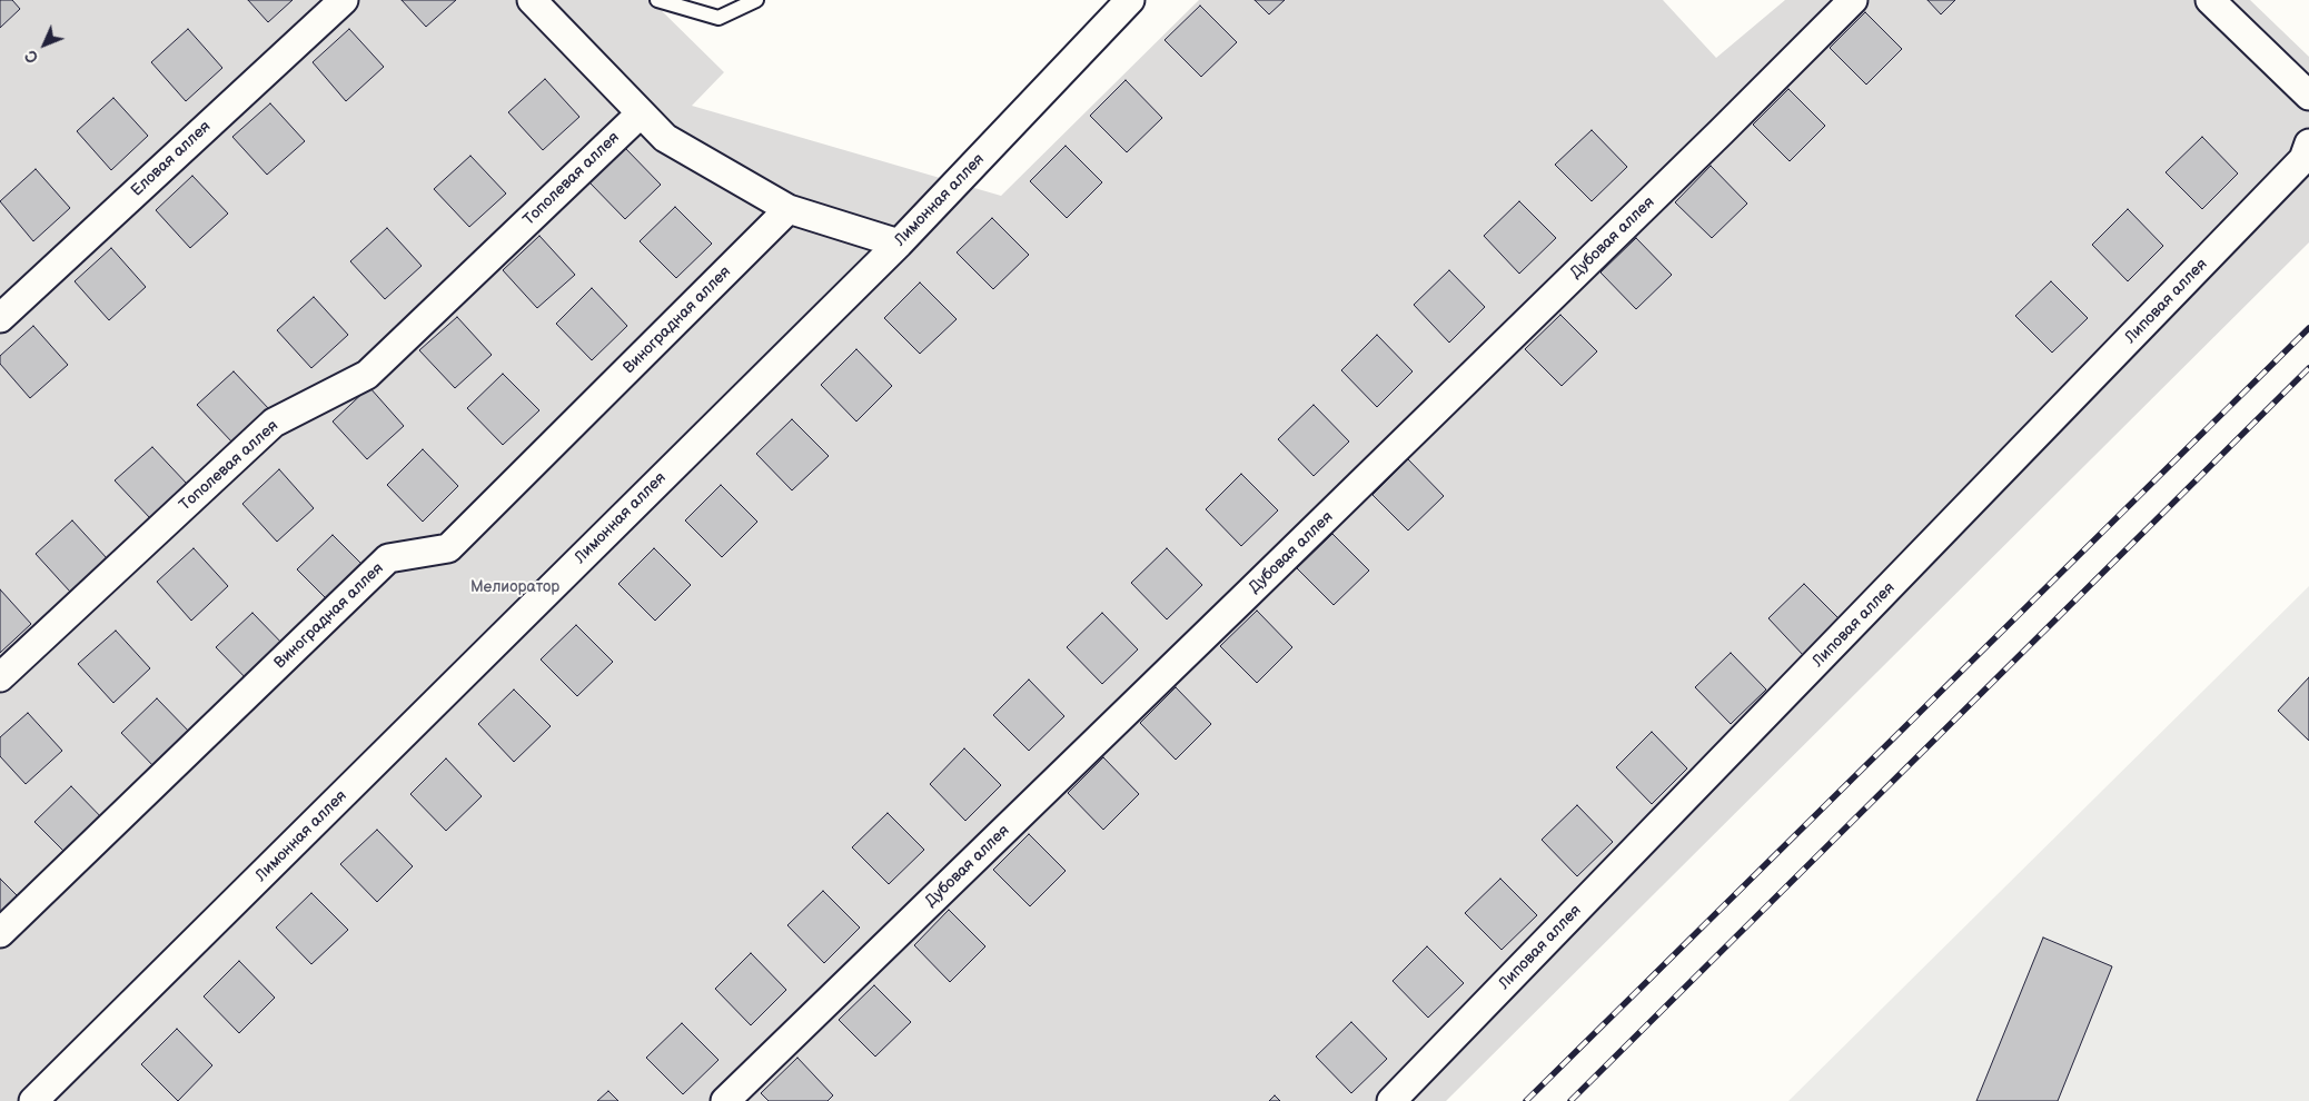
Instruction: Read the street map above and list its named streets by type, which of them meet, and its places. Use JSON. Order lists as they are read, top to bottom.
{
  "streets": {
    "street": [
      "Еловая аллея",
      "Тополевая аллея",
      "Лимонная аллея",
      "Дубовая аллея",
      "Липовая аллея",
      "Виноградная аллея"
    ]
  },
  "parks": ["Мелиоратор"],
  "north": "bottom left"
}
